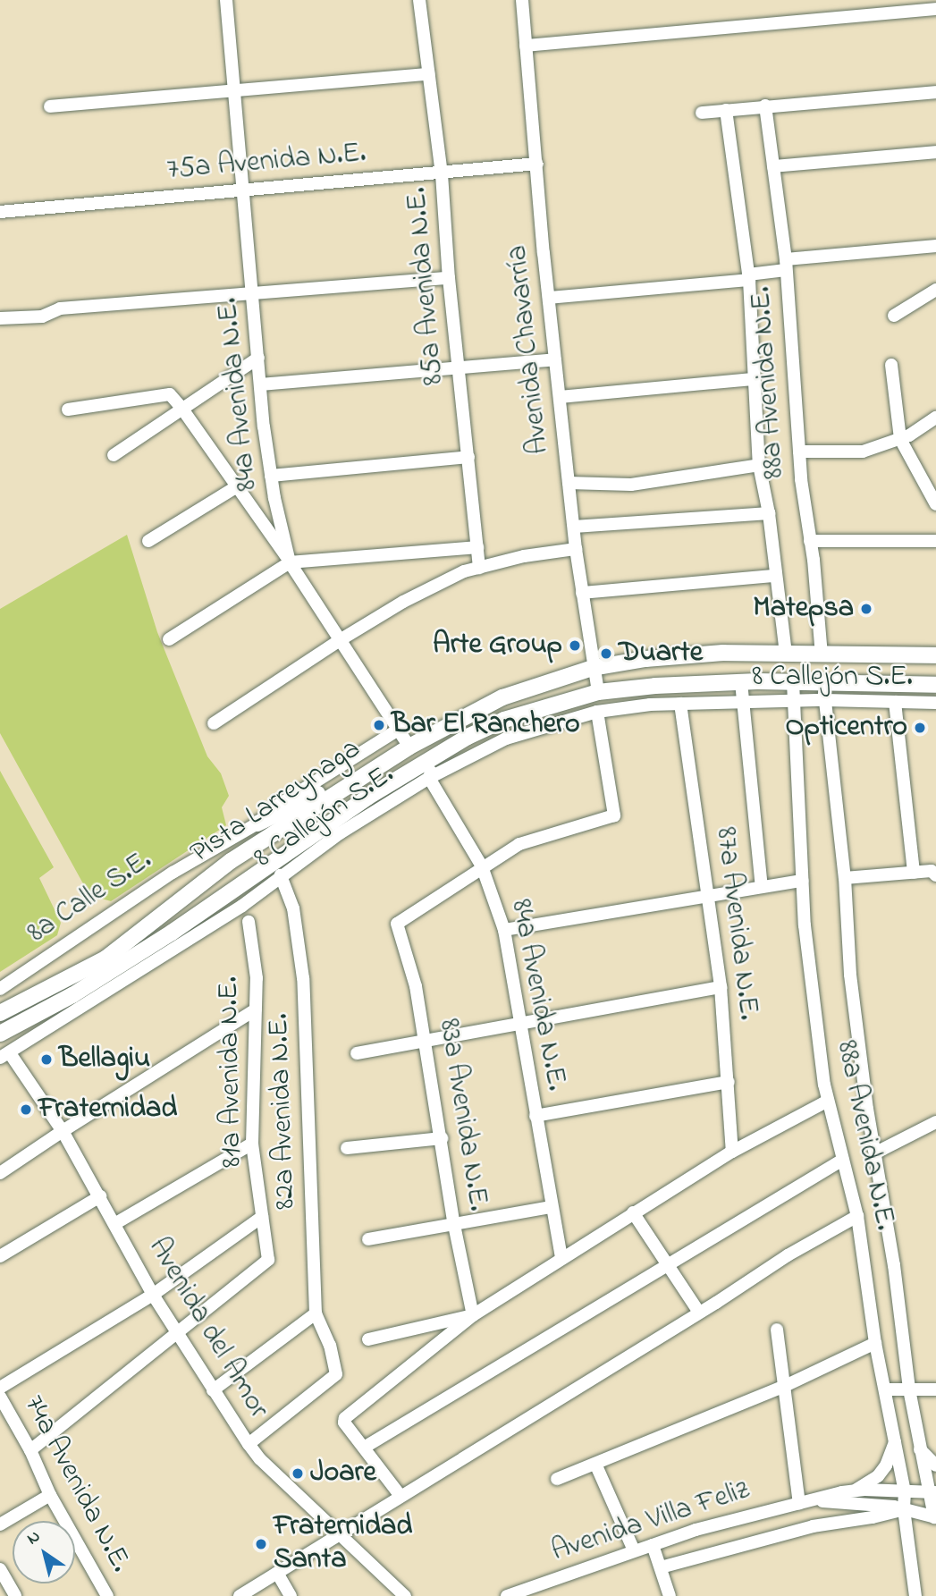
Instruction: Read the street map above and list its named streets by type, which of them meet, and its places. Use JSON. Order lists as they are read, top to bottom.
{
  "streets": {
    "main road": ["Pista Larreynaga"],
    "street": [
      "75a Avenida N.E.",
      "85a Avenida N.E.",
      "Avenida Chavarría",
      "88a Avenida N.E.",
      "84a Avenida N.E.",
      "8 Callejón S.E.",
      "8a Calle S.E.",
      "87a Avenida N.E.",
      "81a Avenida N.E.",
      "82a Avenida N.E.",
      "83a Avenida N.E.",
      "Avenida del Amor",
      "74a Avenida N.E.",
      "Avenida Villa Feliz"
    ]
  },
  "crossings": [
    ["75a Avenida N.E.", "85a Avenida N.E."],
    ["75a Avenida N.E.", "Avenida Chavarría"],
    ["75a Avenida N.E.", "84a Avenida N.E."],
    ["Avenida Chavarría", "Pista Larreynaga"],
    ["88a Avenida N.E.", "8 Callejón S.E."],
    ["88a Avenida N.E.", "Pista Larreynaga"],
    ["88a Avenida N.E.", "Avenida Villa Feliz"],
    ["84a Avenida N.E.", "8 Callejón S.E."],
    ["84a Avenida N.E.", "Pista Larreynaga"],
    ["84a Avenida N.E.", "8a Calle S.E."],
    ["84a Avenida N.E.", "83a Avenida N.E."],
    ["8 Callejón S.E.", "87a Avenida N.E."],
    ["8 Callejón S.E.", "82a Avenida N.E."],
    ["8 Callejón S.E.", "Avenida del Amor"],
    ["81a Avenida N.E.", "Avenida del Amor"],
    ["82a Avenida N.E.", "Avenida del Amor"]
  ],
  "places": [
    "Matepsa",
    "Arte Group",
    "Duarte",
    "Bar El Ranchero",
    "Opticentro",
    "Bellagiu",
    "Fraternidad",
    "Joare",
    "Fraternidad Santa"
  ],
  "north": "top left"
}
